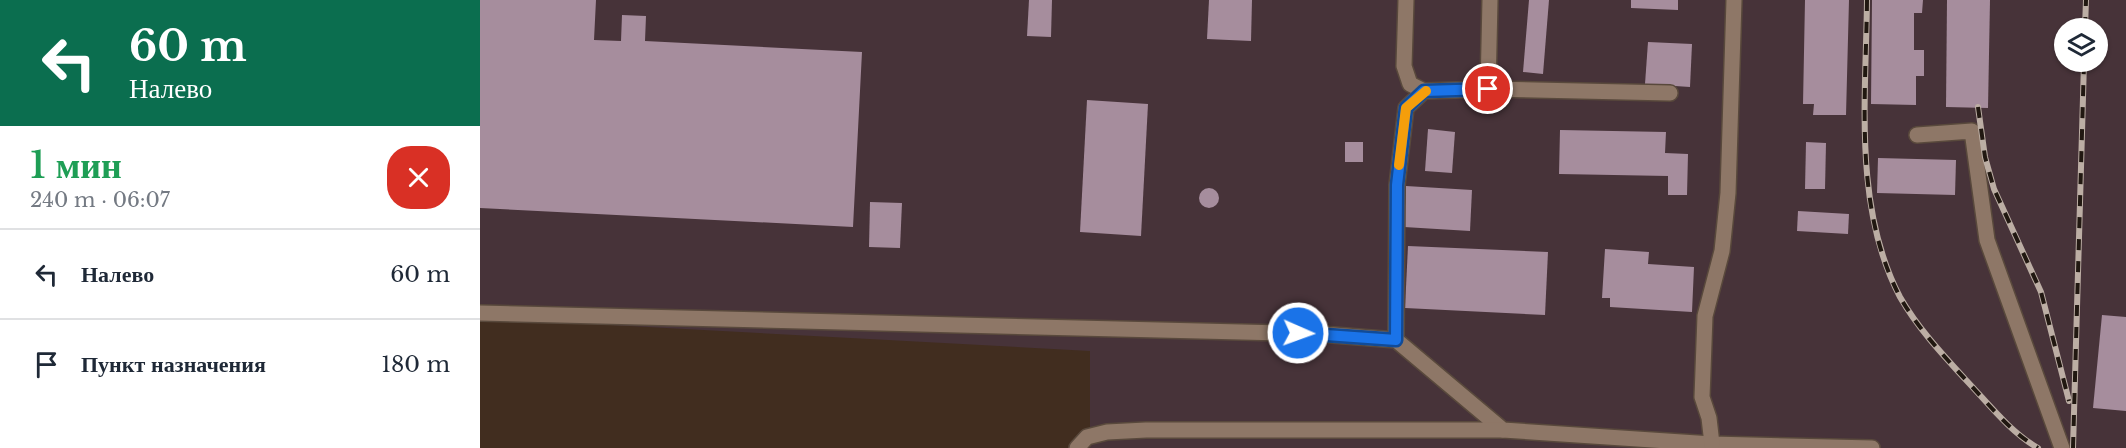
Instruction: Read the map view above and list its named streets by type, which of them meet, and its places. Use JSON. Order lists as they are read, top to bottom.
{
  "page": {
    "turn": ["60 m", "Налево"],
    "heading": ["1 мин", "240 m · 06:07"],
    "list": [
      {
        "name": "Налево",
        "value": "60 m"
      },
      {
        "name": "Пункт назначения",
        "value": "180 m"
      }
    ]
  }
}
